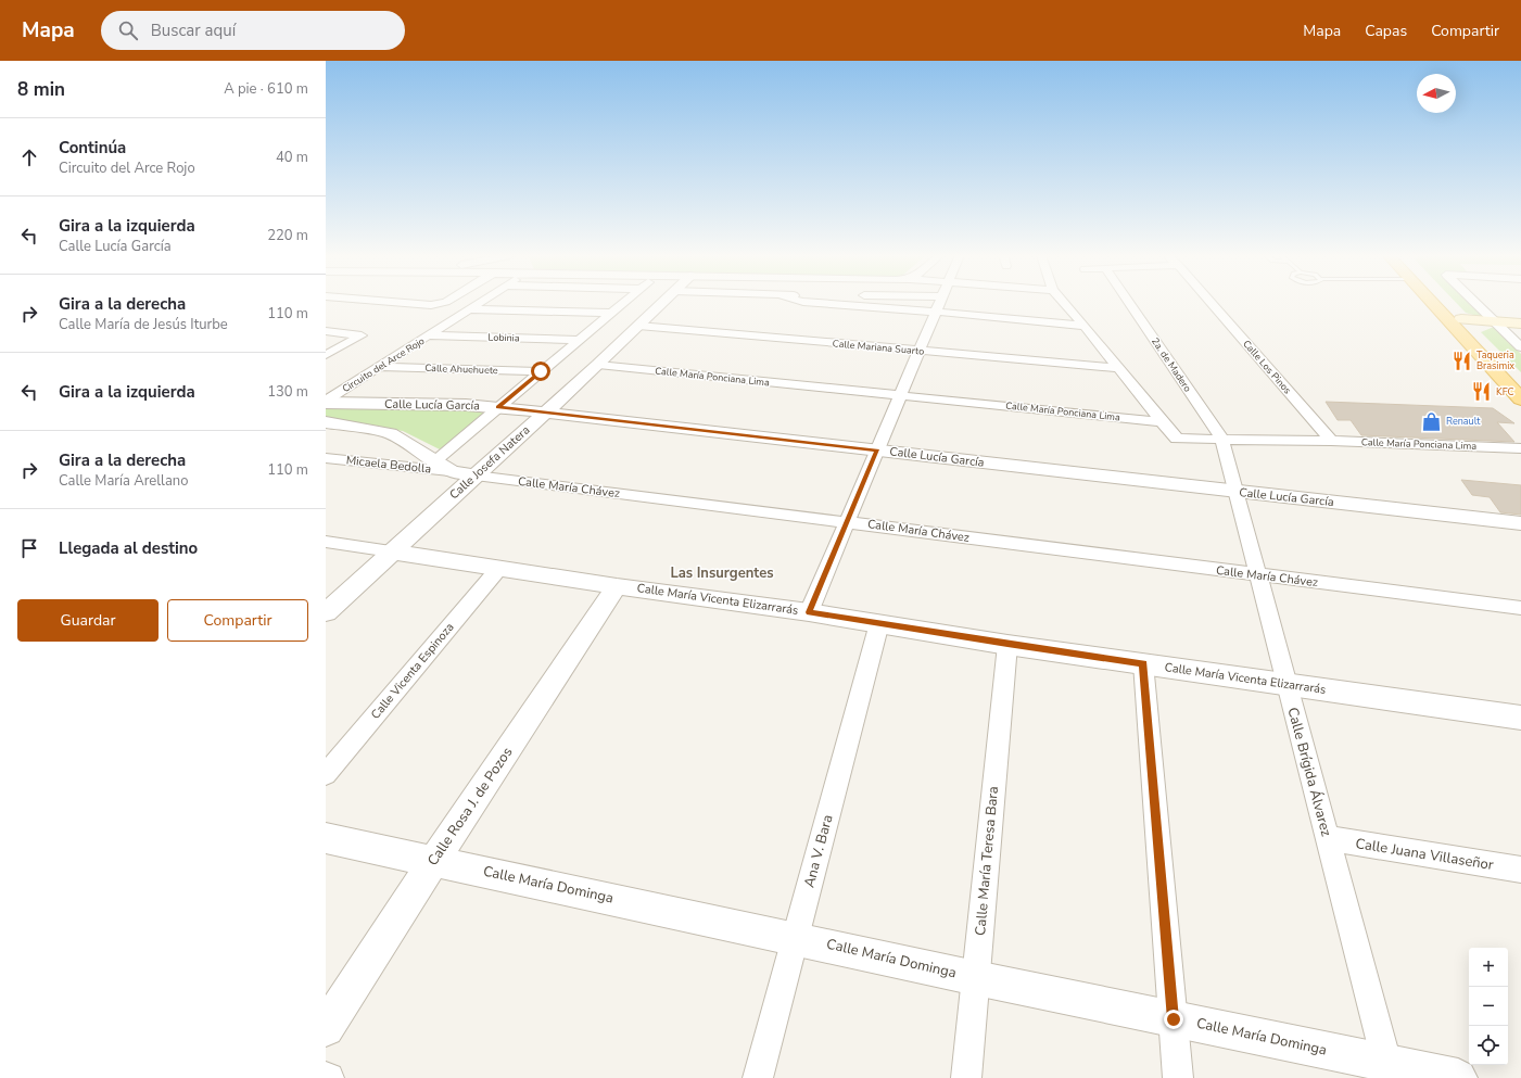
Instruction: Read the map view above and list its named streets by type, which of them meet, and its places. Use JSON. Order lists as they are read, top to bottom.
{
  "streets": {
    "street": [
      "Lobinia",
      "Calle Mariana Suarto",
      "Circuito del Arce Rojo",
      "2a. de Madero",
      "Calle Los Pinos",
      "Calle Ahuehuete",
      "Calle María Ponciana Lima",
      "Calle Lucía García",
      "Calle Josefa Natera",
      "Micaela Bedolla",
      "Calle María Chávez",
      "Calle María Vicenta Elizarrarás",
      "Calle Vicenta Espinoza",
      "Calle Brígida Álvarez",
      "Calle Rosa J. de Pozos",
      "Ana V. Bara",
      "Calle Juana Villaseñor",
      "Calle María Teresa Bara",
      "Calle María Dominga"
    ]
  },
  "crossings": [
    ["Lobinia", "Circuito del Arce Rojo"],
    ["Calle Mariana Suarto", "Calle Josefa Natera"],
    ["Circuito del Arce Rojo", "Calle Ahuehuete"],
    ["Circuito del Arce Rojo", "Calle Lucía García"],
    ["Circuito del Arce Rojo", "Calle María Chávez"],
    ["2a. de Madero", "Calle María Ponciana Lima"],
    ["2a. de Madero", "Calle Brígida Álvarez"],
    ["Calle Los Pinos", "Calle María Ponciana Lima"],
    ["Calle María Ponciana Lima", "Calle Josefa Natera"],
    ["Calle María Ponciana Lima", "Calle Brígida Álvarez"],
    ["Calle Lucía García", "Calle Josefa Natera"],
    ["Calle Lucía García", "Calle Brígida Álvarez"],
    ["Calle Josefa Natera", "Calle María Chávez"],
    ["Calle Josefa Natera", "Calle María Vicenta Elizarrarás"],
    ["Micaela Bedolla", "Calle María Chávez"],
    ["Calle María Chávez", "Calle Brígida Álvarez"],
    ["Calle María Vicenta Elizarrarás", "Calle Vicenta Espinoza"],
    ["Calle María Vicenta Elizarrarás", "Calle Brígida Álvarez"],
    ["Calle María Vicenta Elizarrarás", "Calle Rosa J. de Pozos"],
    ["Calle María Vicenta Elizarrarás", "Ana V. Bara"],
    ["Calle María Vicenta Elizarrarás", "Calle María Teresa Bara"],
    ["Calle Brígida Álvarez", "Calle Juana Villaseñor"],
    ["Calle Brígida Álvarez", "Calle María Dominga"],
    ["Calle Rosa J. de Pozos", "Calle María Dominga"],
    ["Ana V. Bara", "Calle María Dominga"],
    ["Calle María Teresa Bara", "Calle María Dominga"]
  ],
  "districts": ["Las Insurgentes"],
  "places": {
    "restaurant": ["Taqueria Brasimix", "KFC"],
    "shop": ["Renault"]
  },
  "north": "left",
  "page": {
    "header": "Mapa",
    "search": "Buscar aquí",
    "nav": ["Mapa", "Capas", "Compartir"],
    "heading": ["8 min", "A pie · 610 m"],
    "list": [
      ["Continúa", "Circuito del Arce Rojo", "40 m"],
      ["Gira a la izquierda", "Calle Lucía García", "220 m"],
      ["Gira a la derecha", "Calle María de Jesús Iturbe", "110 m"],
      ["Gira a la izquierda", "130 m"],
      ["Gira a la derecha", "Calle María Arellano", "110 m"],
      "Llegada al destino"
    ],
    "buttons": ["Guardar", "Compartir"],
    "map_buttons": ["+", "−"]
  }
}
